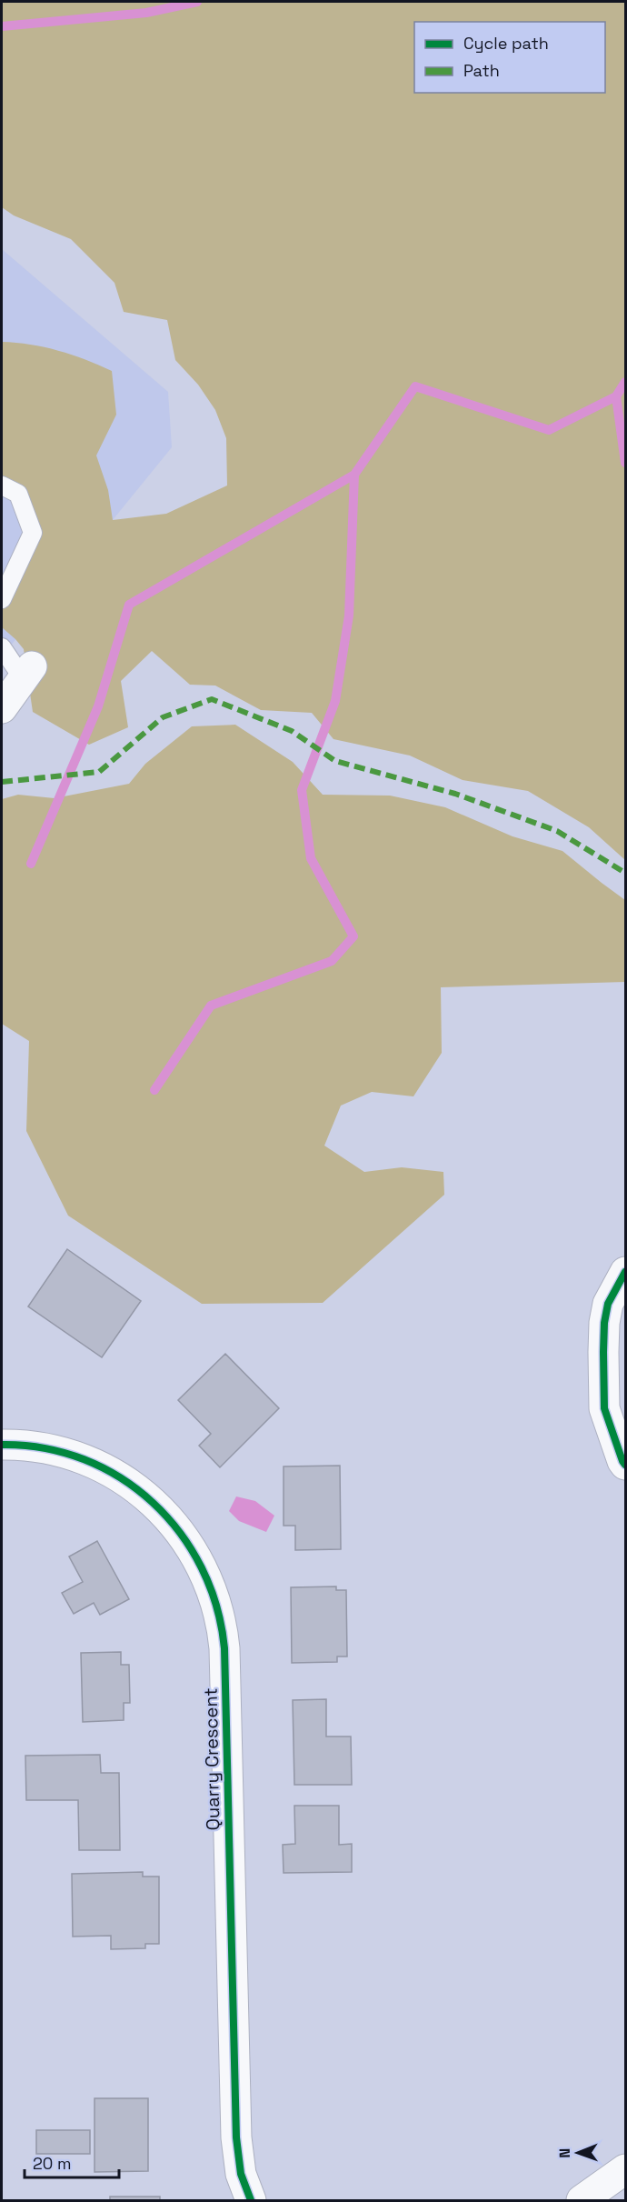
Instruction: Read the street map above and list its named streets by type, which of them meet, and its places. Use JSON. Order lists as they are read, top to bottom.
{
  "streets": {
    "street": ["Quarry Crescent"]
  },
  "legend": ["Cycle path", "Path"],
  "scale_bar": "20 m",
  "north": "left"
}
